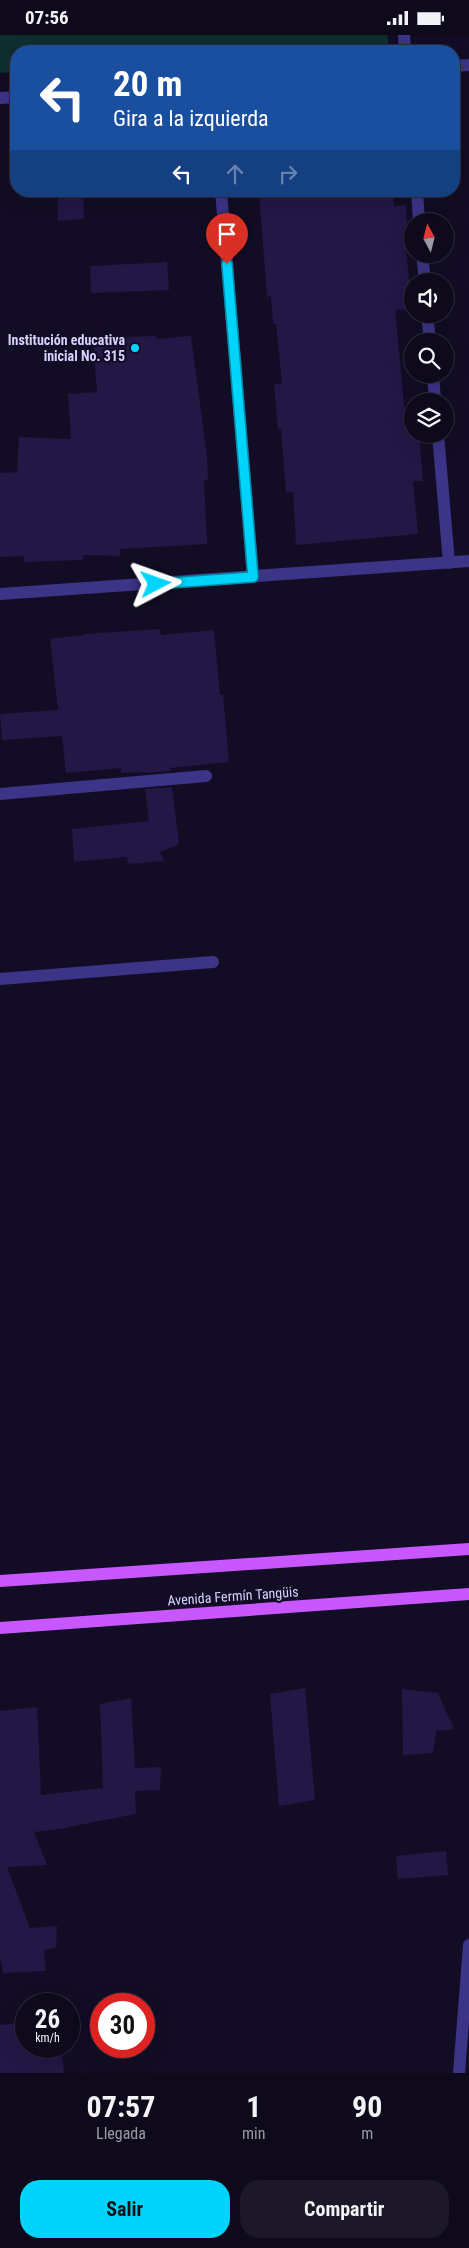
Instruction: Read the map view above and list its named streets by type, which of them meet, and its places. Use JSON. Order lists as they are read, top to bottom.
{
  "streets": {
    "main road": ["Avenida Fermín Tangüis"]
  },
  "places": ["Institución educativa inicial No. 315"],
  "north": "top",
  "page": {
    "status": "07:56",
    "turn": ["20 m", "Gira a la izquierda"],
    "speed": "26 km/h",
    "limit": "30",
    "eta": [
      "07:57",
      "Llegada",
      "1",
      "min",
      "90",
      "m"
    ],
    "buttons": ["Salir", "Compartir"]
  }
}
